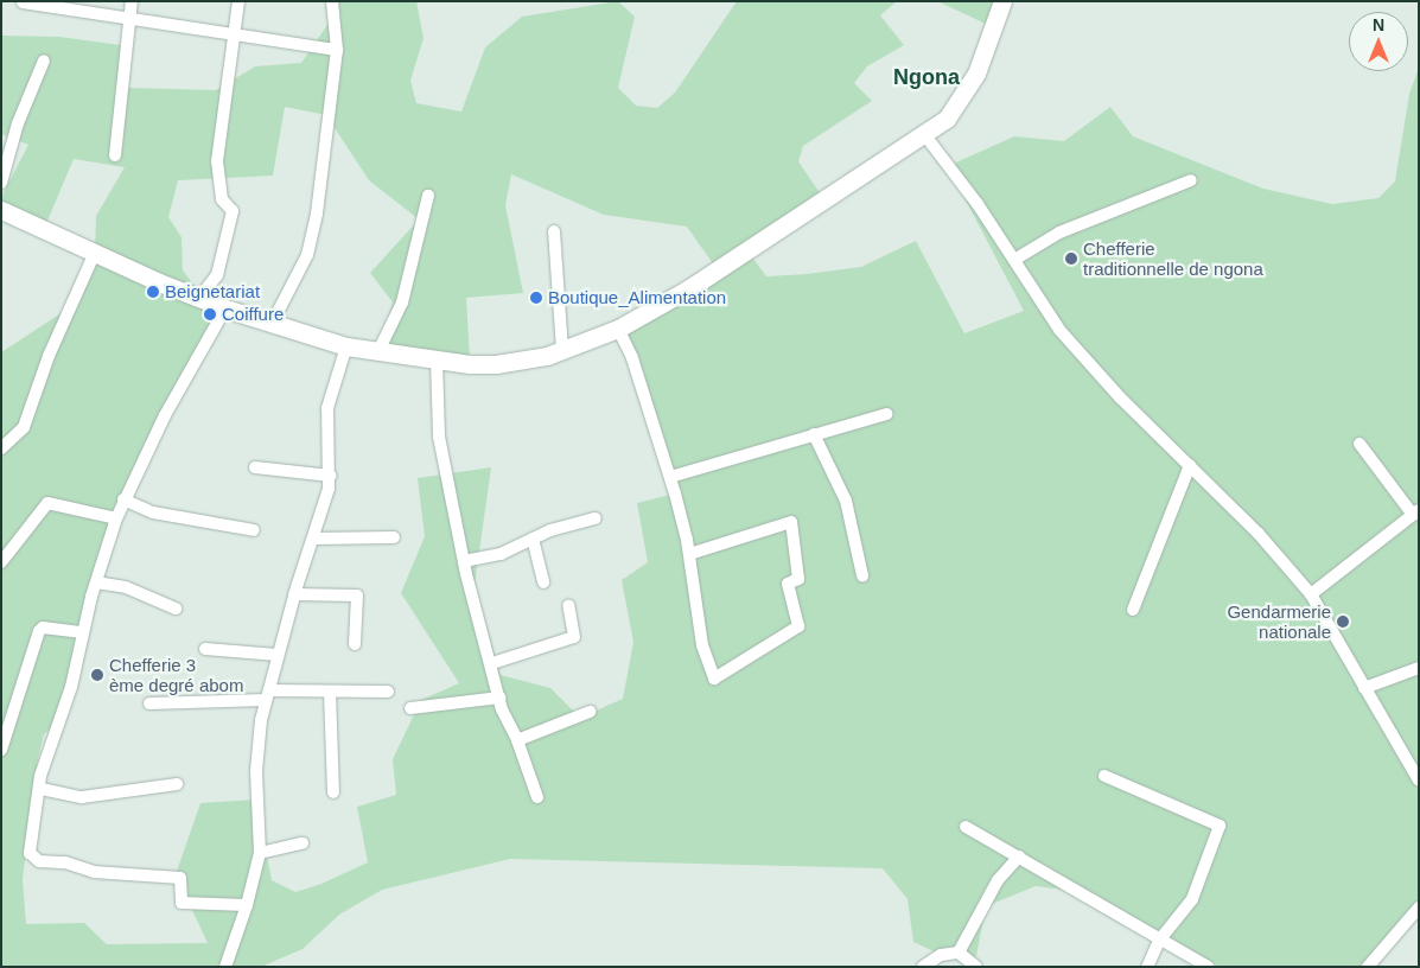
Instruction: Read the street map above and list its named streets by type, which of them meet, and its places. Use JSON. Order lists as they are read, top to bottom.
{
  "districts": ["Ngona"],
  "places": [
    "Chefferie traditionnelle de ngona",
    "Beignetariat",
    "Boutique_Alimentation",
    "Coiffure",
    "Gendarmerie nationale",
    "Chefferie 3 ème degré abom"
  ],
  "north": "top"
}
